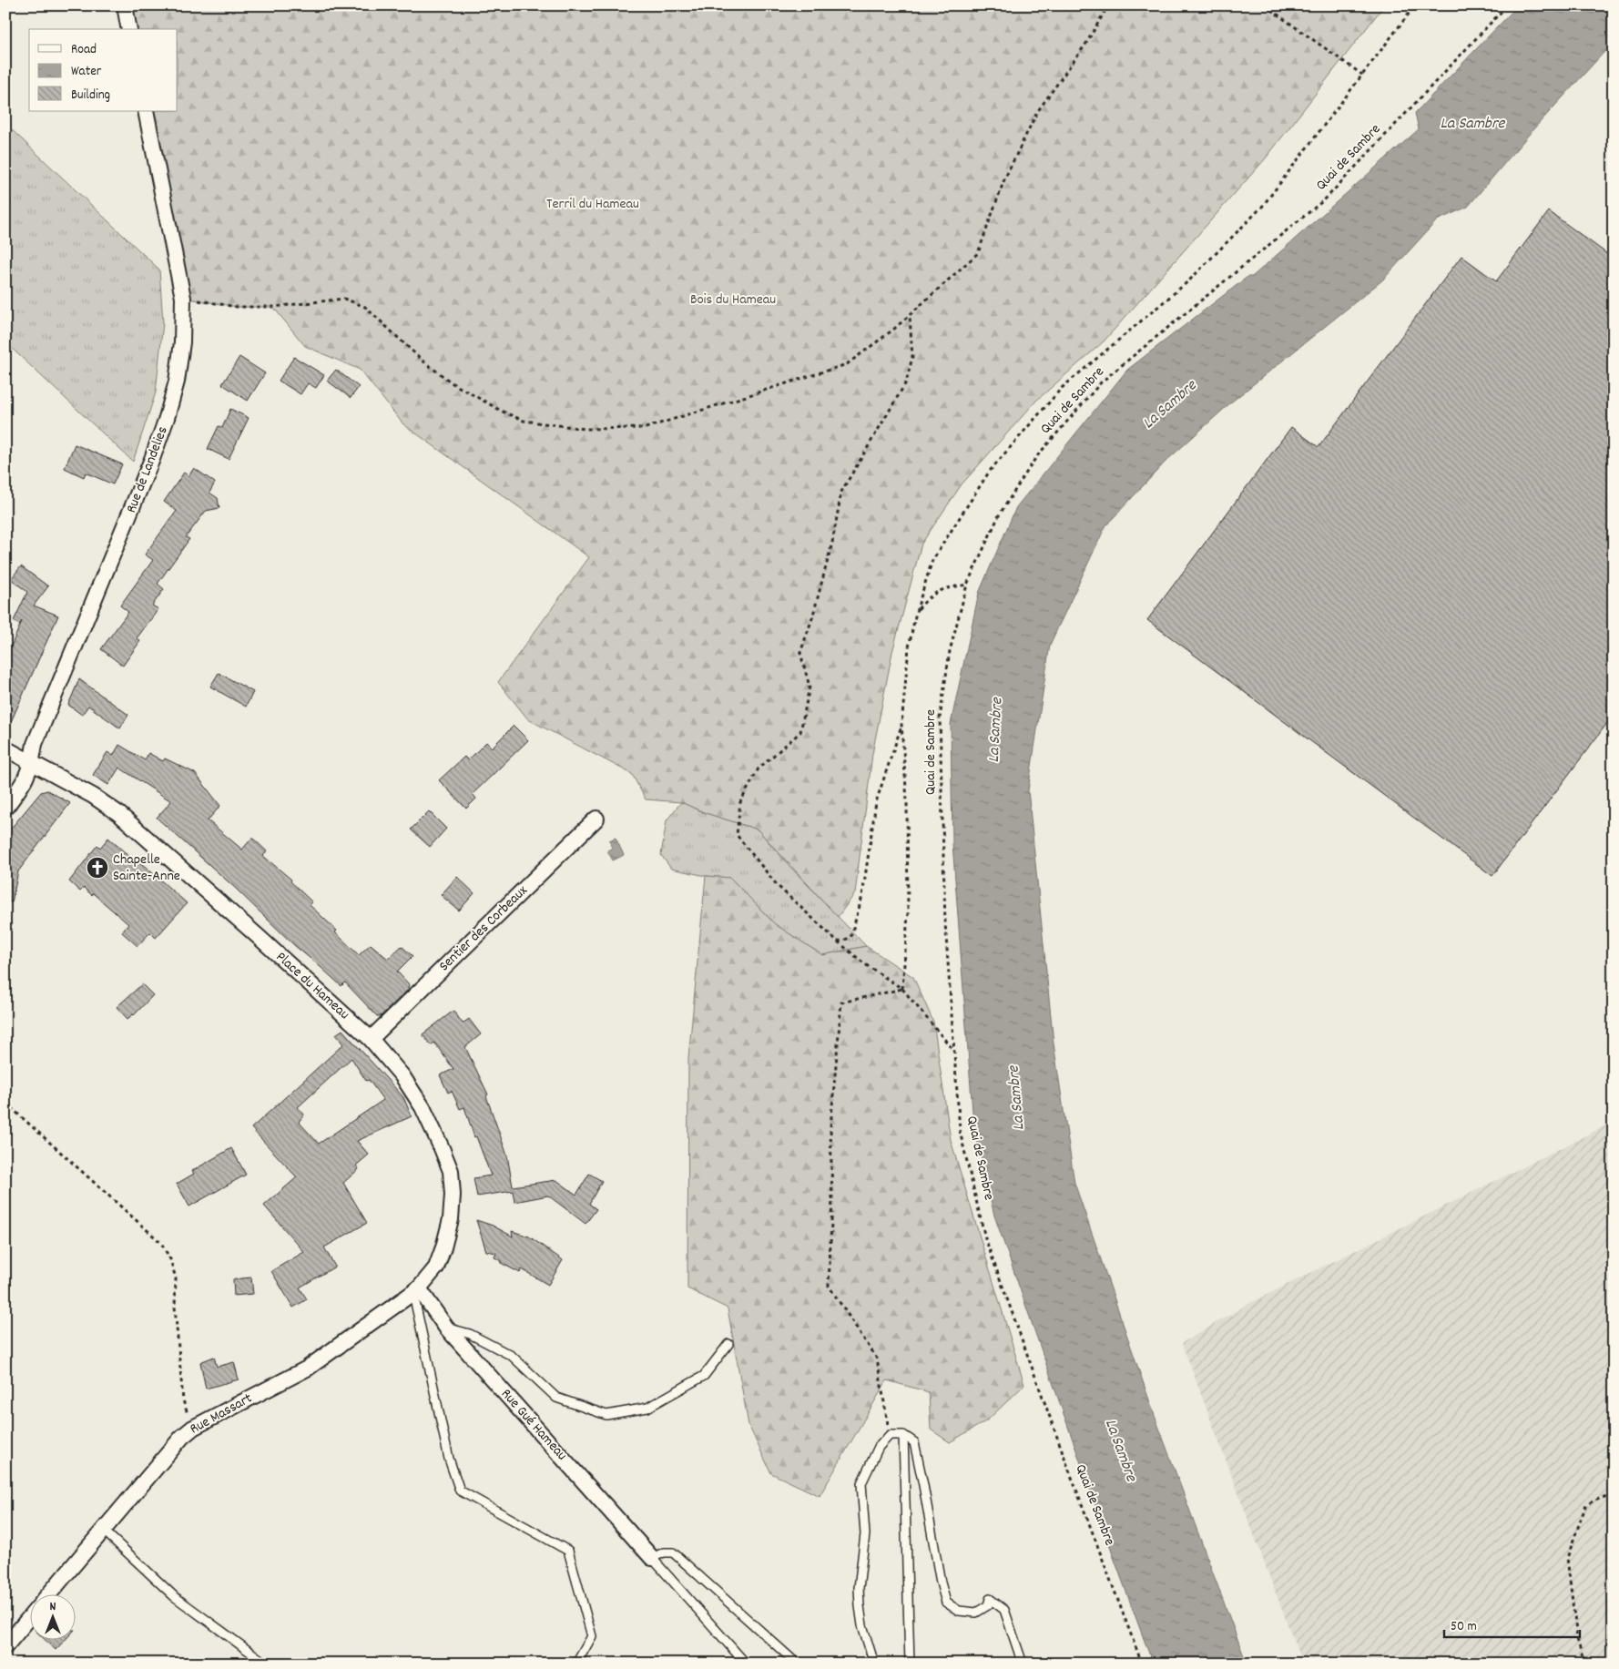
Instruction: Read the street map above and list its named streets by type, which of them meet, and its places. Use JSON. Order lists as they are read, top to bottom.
{
  "streets": {
    "street": [
      "Rue de Landelies",
      "Sentier des Corbeaux",
      "Place du Hameau",
      "Rue Massart",
      "Rue Gué Hameau"
    ],
    "path": ["Quai de Sambre"]
  },
  "crossings": [
    ["Rue de Landelies", "Place du Hameau"],
    ["Sentier des Corbeaux", "Place du Hameau"],
    ["Place du Hameau", "Rue Massart"],
    ["Place du Hameau", "Rue Gué Hameau"],
    ["Rue Massart", "Rue Gué Hameau"]
  ],
  "water": ["La Sambre"],
  "parks": ["Terril du Hameau", "Bois du Hameau"],
  "places": {
    "church": ["Chapelle Sainte-Anne"]
  },
  "legend": ["Road", "Water", "Building"],
  "scale_bar": "50 m",
  "north": "top"
}
